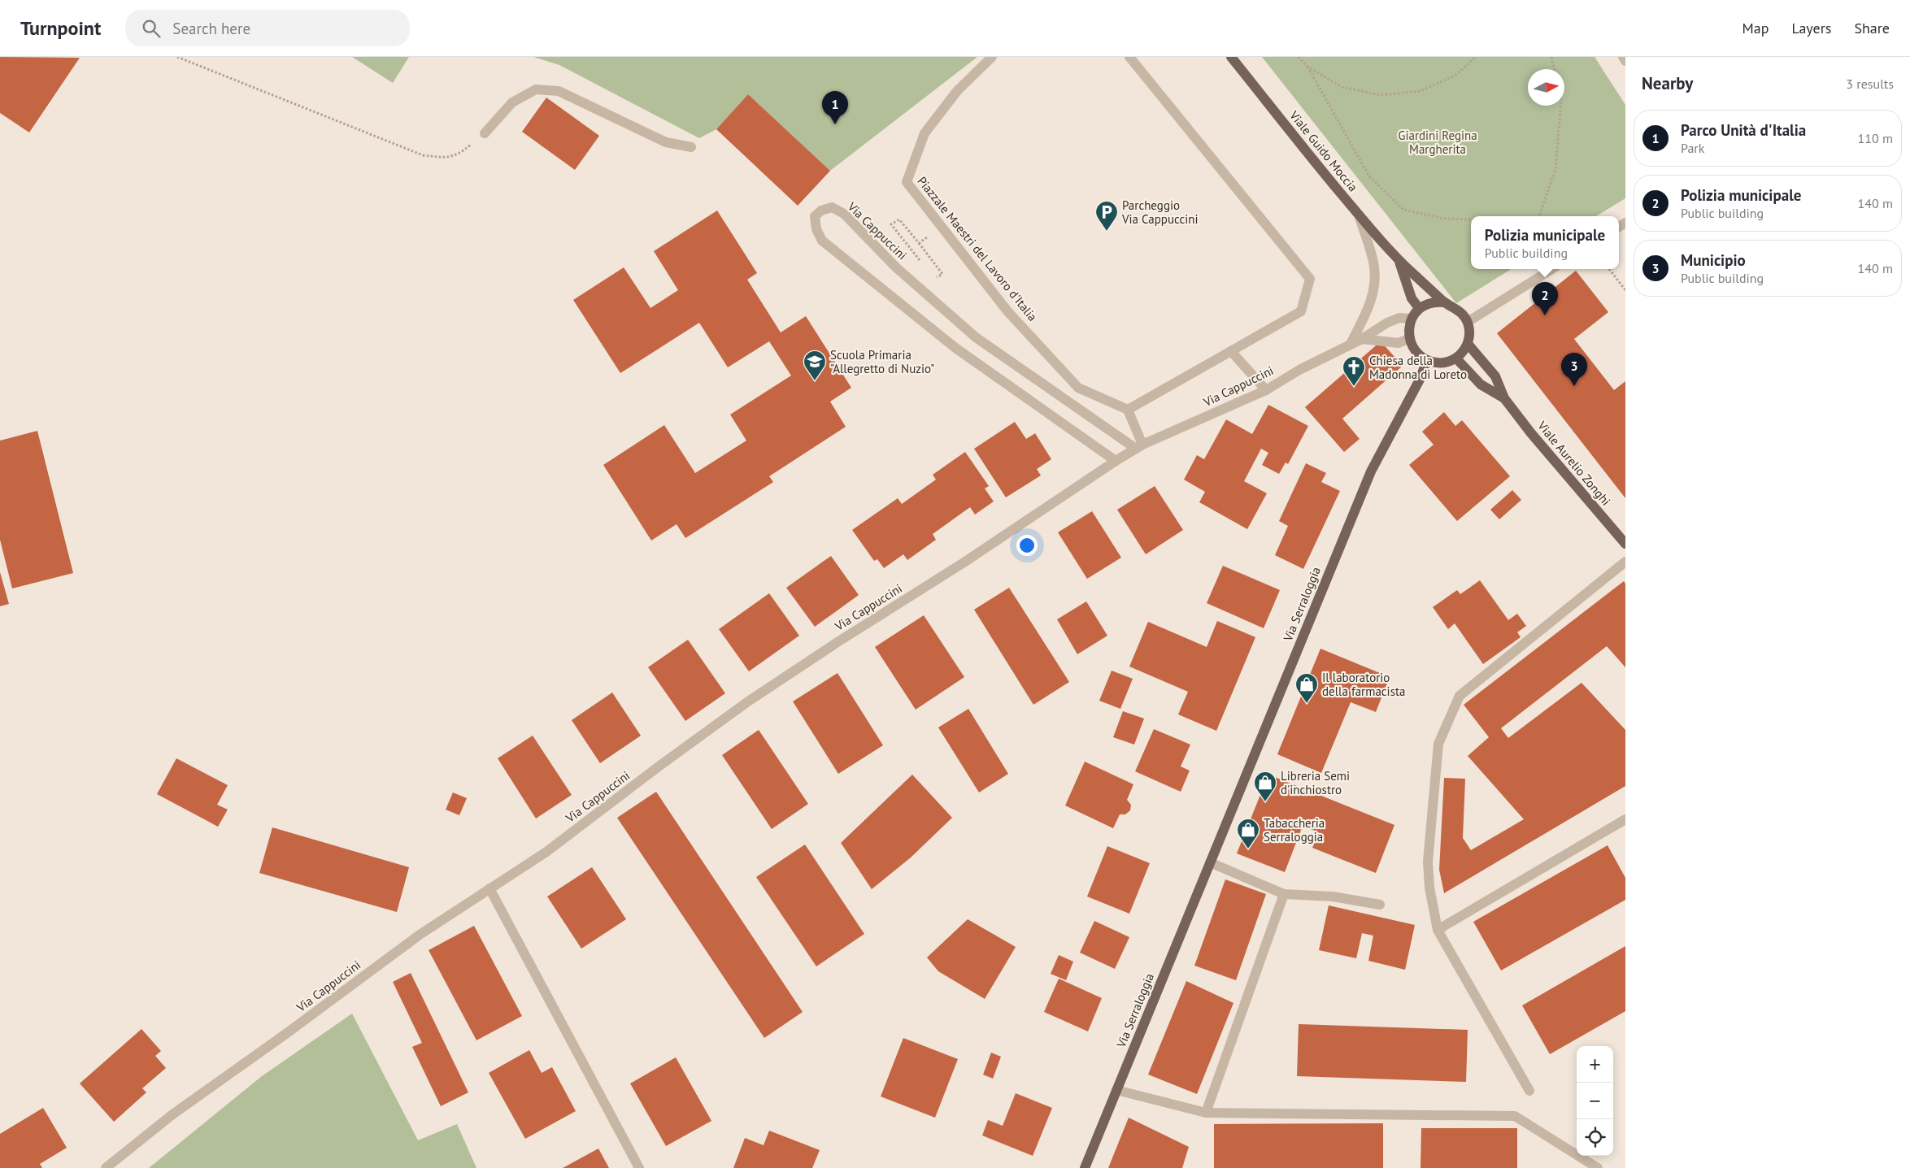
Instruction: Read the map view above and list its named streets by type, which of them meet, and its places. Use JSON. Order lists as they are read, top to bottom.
{
  "streets": {
    "main road": ["Viale Guido Moccia", "Viale Aurelio Zonghi", "Via Serraloggia"],
    "street": ["Via Cappuccini", "Piazzale Maestri del Lavoro d'Italia"]
  },
  "crossings": [
    ["Viale Guido Moccia", "Via Cappuccini"],
    ["Viale Guido Moccia", "Viale Aurelio Zonghi"],
    ["Viale Guido Moccia", "Via Serraloggia"],
    ["Via Cappuccini", "Viale Aurelio Zonghi"],
    ["Via Cappuccini", "Via Serraloggia"],
    ["Viale Aurelio Zonghi", "Via Serraloggia"]
  ],
  "parks": ["Giardini Regina Margherita"],
  "places": {
    "parking": ["Parcheggio Via Cappuccini"],
    "school or university": ["Scuola Primaria \"Allegretto di Nuzio\""],
    "church": ["Chiesa della Madonna di Loreto"],
    "shop": ["Il laboratorio della farmacista", "Libreria Semi d'inchiostro", "Tabaccheria Serraloggia"]
  },
  "north": "right",
  "page": {
    "header": "Turnpoint",
    "search": "Search here",
    "nav": ["Map", "Layers", "Share"],
    "heading": ["Nearby", "3 results"],
    "pins": ["1", "2", "3"],
    "list": [
      {
        "mark": "1",
        "name": "Parco Unità d'Italia",
        "note": "Park",
        "value": "110 m"
      },
      {
        "mark": "2",
        "name": "Polizia municipale",
        "note": "Public building",
        "value": "140 m"
      },
      {
        "mark": "3",
        "name": "Municipio",
        "note": "Public building",
        "value": "140 m"
      }
    ],
    "popup": ["Polizia municipale", "Public building"],
    "map_buttons": ["+", "−"]
  }
}
